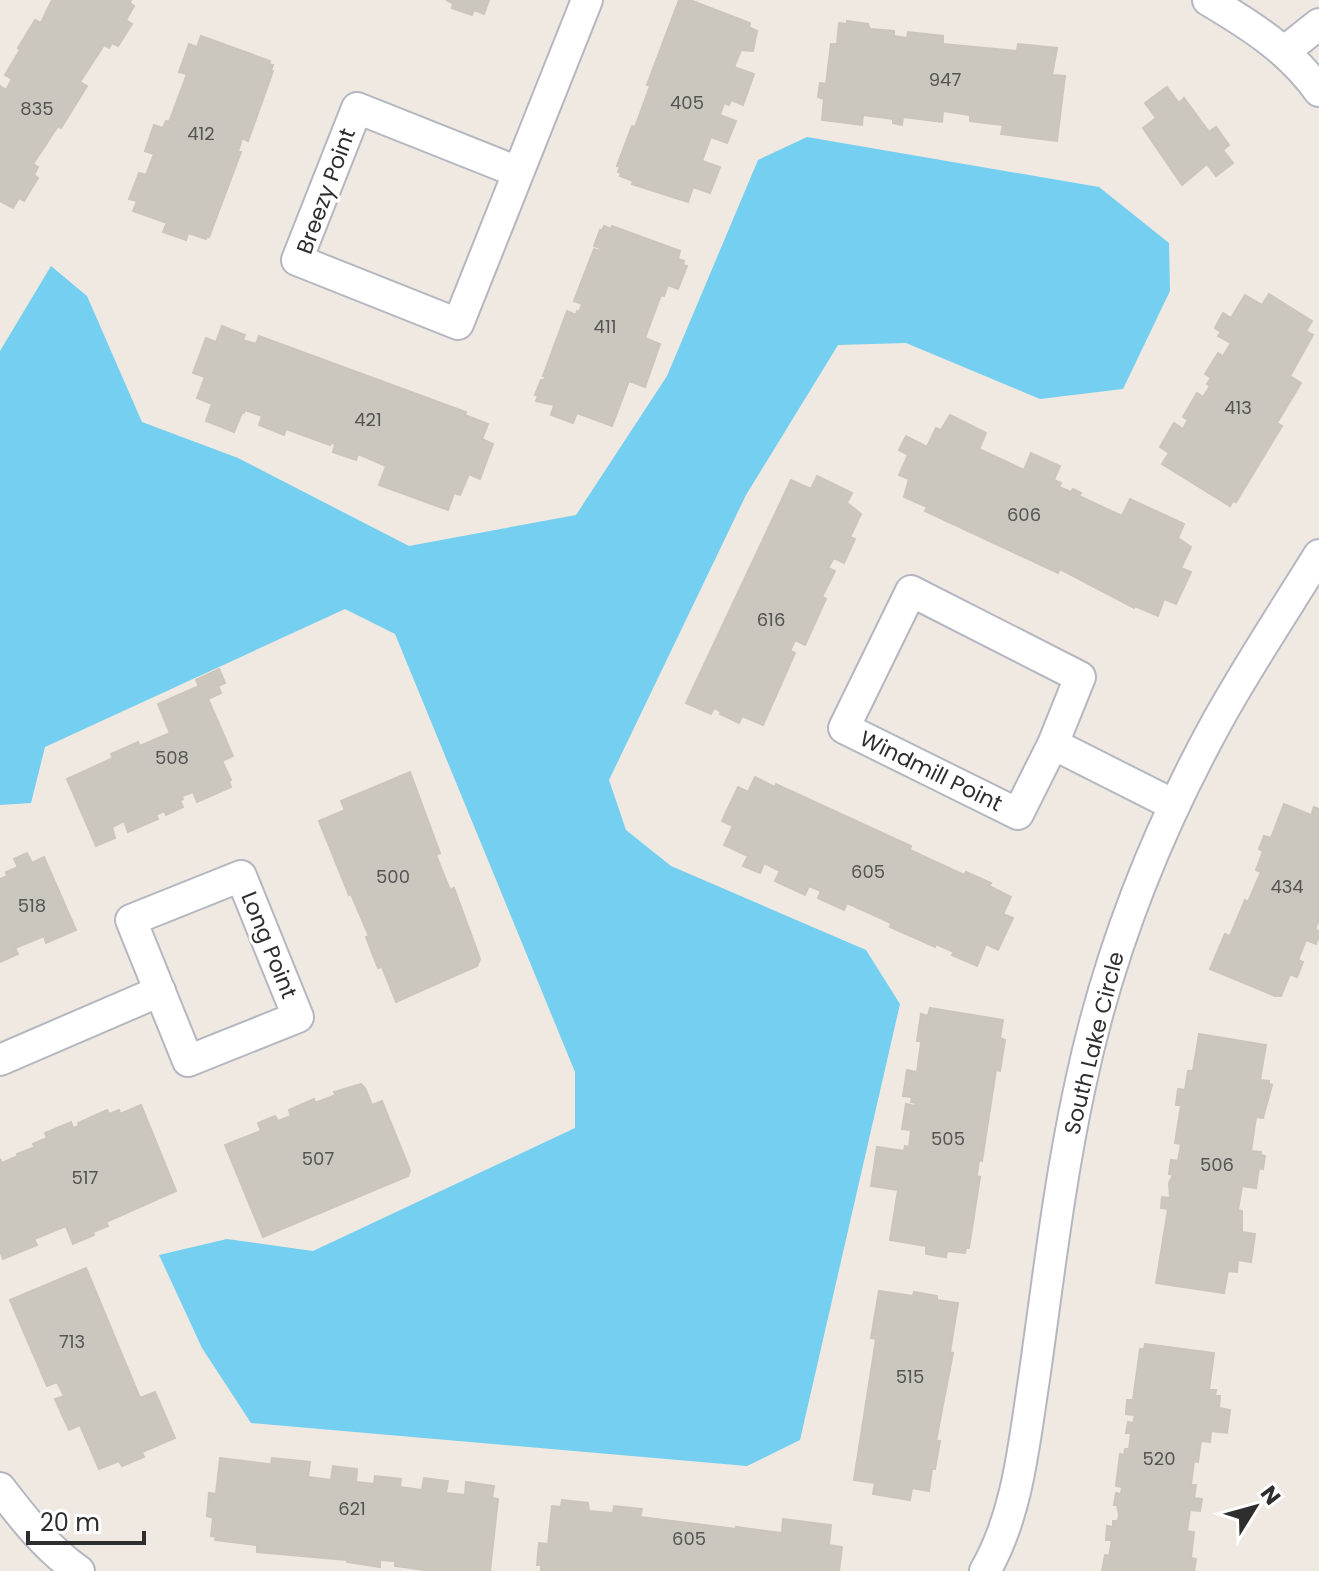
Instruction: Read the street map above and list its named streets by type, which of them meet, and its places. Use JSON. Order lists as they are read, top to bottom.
{
  "streets": {
    "street": [
      "Breezy Point",
      "Windmill Point",
      "Long Point",
      "South Lake Circle"
    ]
  },
  "house_numbers": [
    "947",
    "405",
    "835",
    "412",
    "411",
    "413",
    "421",
    "606",
    "616",
    "508",
    "605",
    "500",
    "434",
    "518",
    "505",
    "507",
    "506",
    "517",
    "713",
    "515",
    "520",
    "621",
    "605"
  ],
  "scale_bar": "20 m",
  "north": "top right"
}
